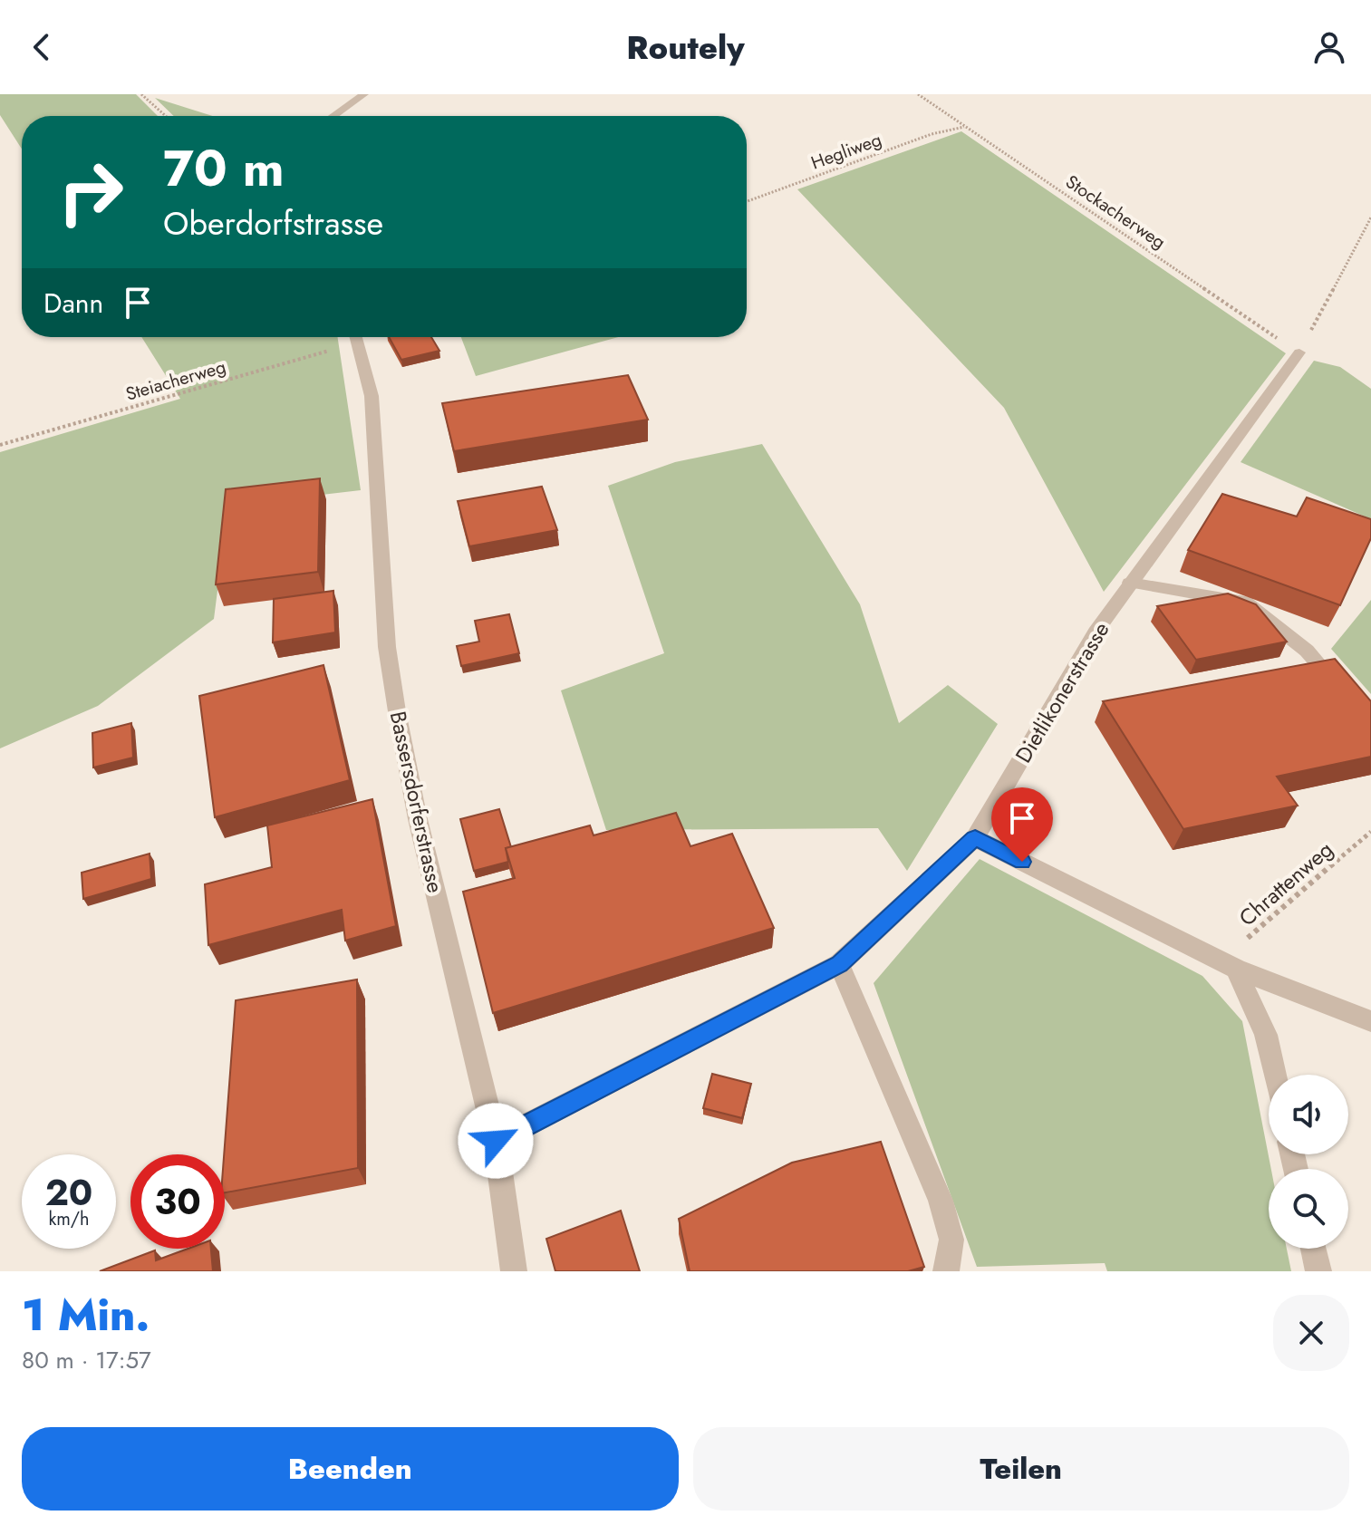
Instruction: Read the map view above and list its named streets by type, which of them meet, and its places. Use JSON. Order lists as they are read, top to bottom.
{
  "streets": {
    "street": ["Dietlikonerstrasse", "Bassersdorferstrasse"],
    "path": [
      "Hegliweg",
      "Stockacherweg",
      "Steiacherweg",
      "Chrattenweg"
    ]
  },
  "crossings": [
    ["Hegliweg", "Stockacherweg"],
    ["Stockacherweg", "Dietlikonerstrasse"],
    ["Dietlikonerstrasse", "Bassersdorferstrasse"]
  ],
  "page": {
    "header": "Routely",
    "turn": ["70 m", "Oberdorfstrasse"],
    "then": "Dann",
    "speed": "20 km/h",
    "limit": "30",
    "heading": ["1 Min.", "80 m · 17:57"],
    "buttons": ["Beenden", "Teilen"]
  }
}
